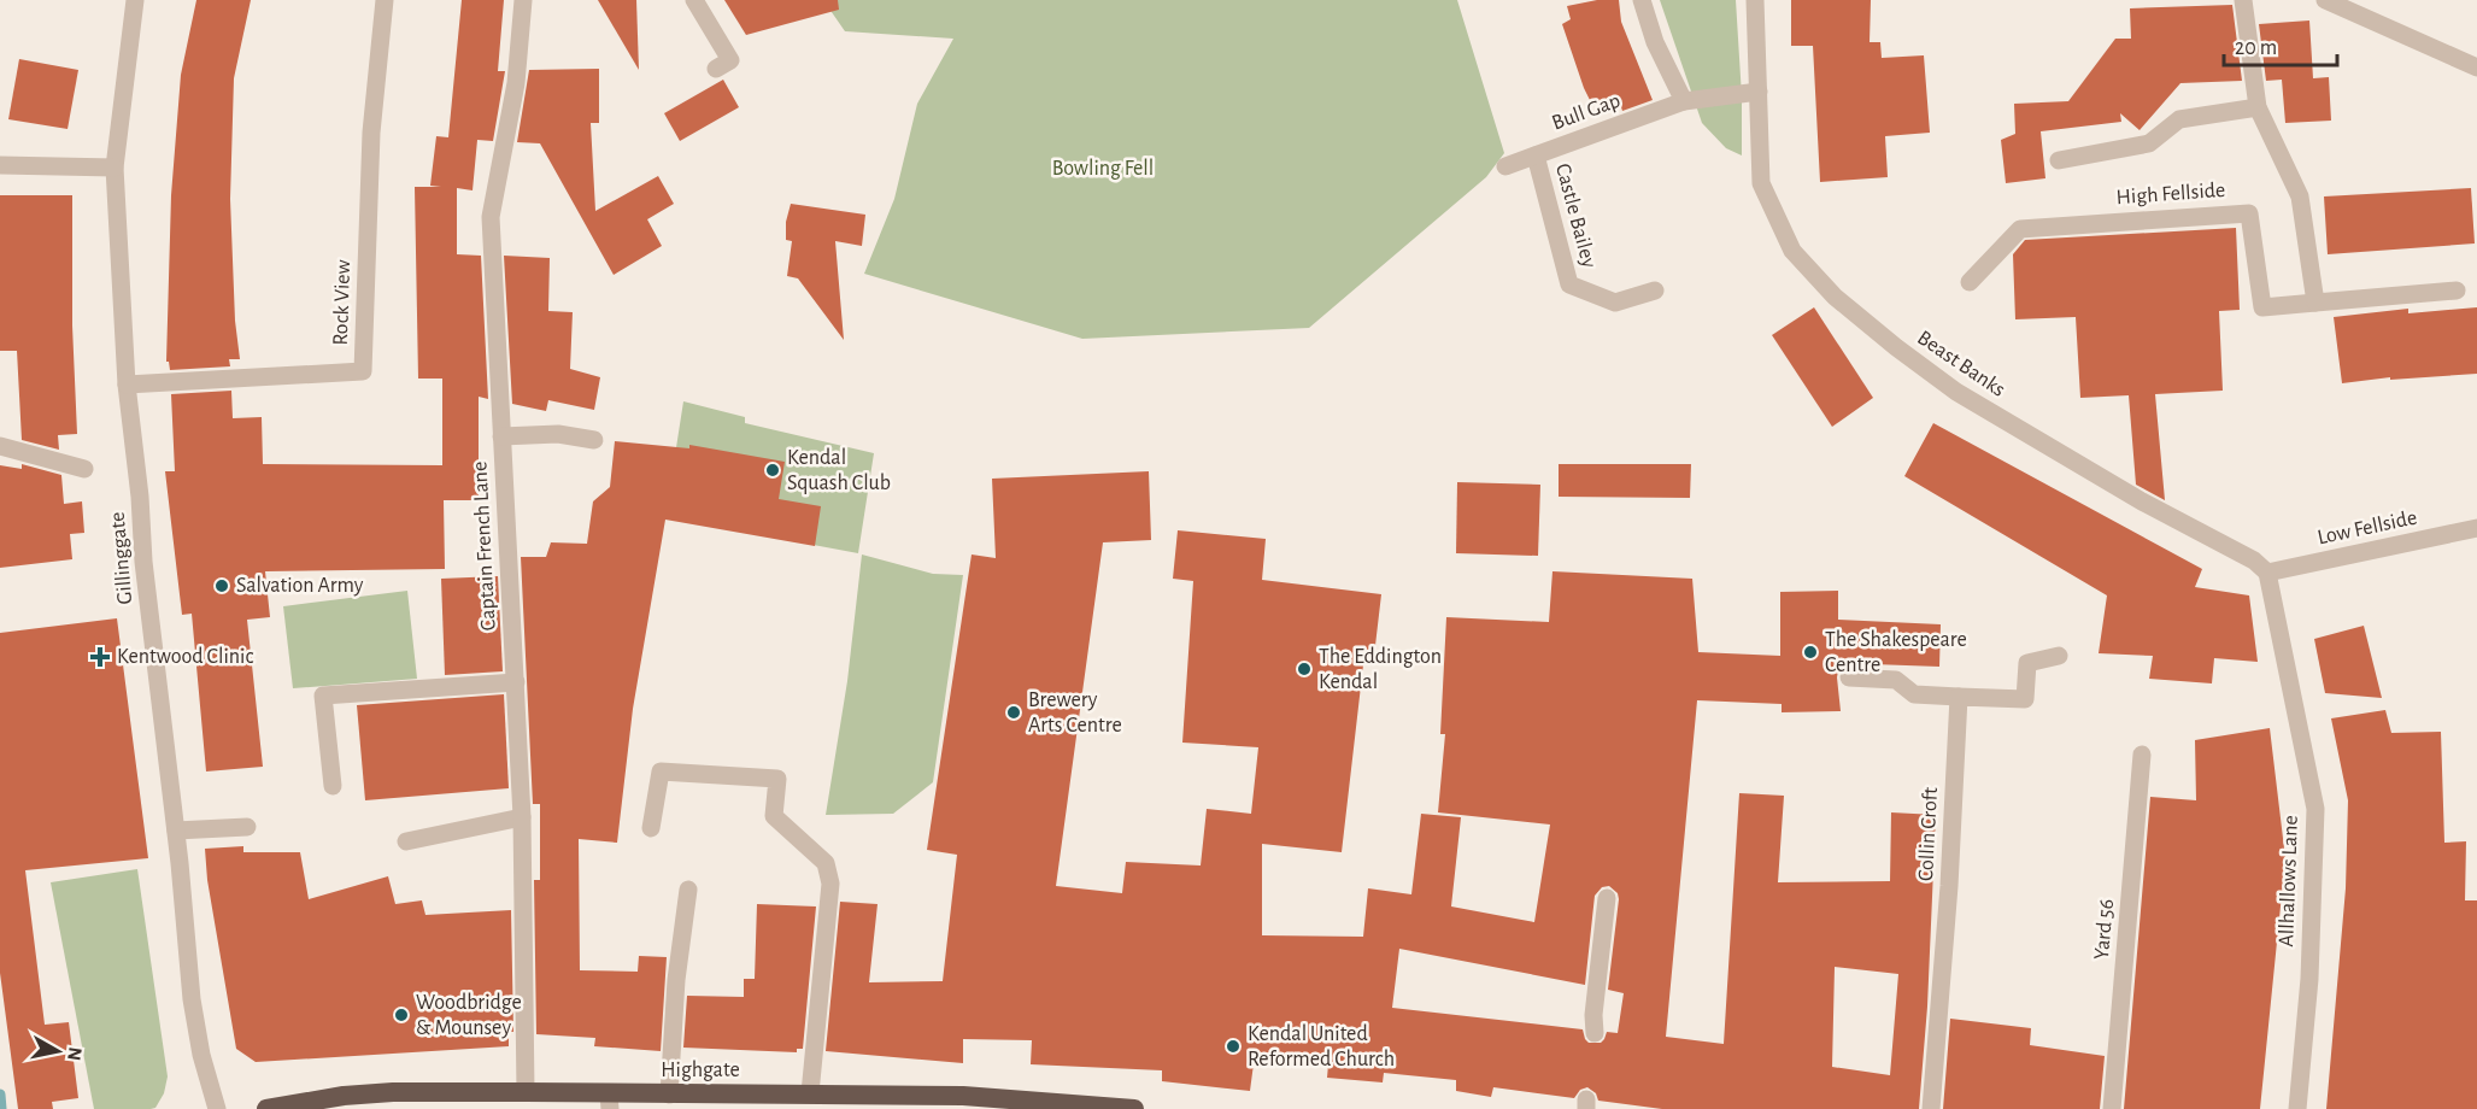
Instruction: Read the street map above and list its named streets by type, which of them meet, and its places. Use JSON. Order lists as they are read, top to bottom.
{
  "streets": {
    "highway": ["Highgate"],
    "street": [
      "Bull Gap",
      "High Fellside",
      "Castle Bailey",
      "Rock View",
      "Beast Banks",
      "Low Fellside",
      "Captain French Lane",
      "Gillinggate",
      "Collin Croft",
      "Allhallows Lane",
      "Yard 56"
    ]
  },
  "crossings": [
    ["Bull Gap", "Castle Bailey"],
    ["Rock View", "Gillinggate"],
    ["Beast Banks", "Low Fellside"],
    ["Beast Banks", "Allhallows Lane"],
    ["Low Fellside", "Allhallows Lane"],
    ["Captain French Lane", "Highgate"]
  ],
  "parks": ["Bowling Fell"],
  "places": {
    "other": [
      "Kendal Squash Club",
      "Salvation Army",
      "The Shakespeare Centre",
      "The Eddington Kendal",
      "Brewery Arts Centre",
      "Woodbridge & Mounsey",
      "Kendal United Reformed Church"
    ],
    "health": ["Kentwood Clinic"]
  },
  "scale_bar": "20 m",
  "north": "right"
}
